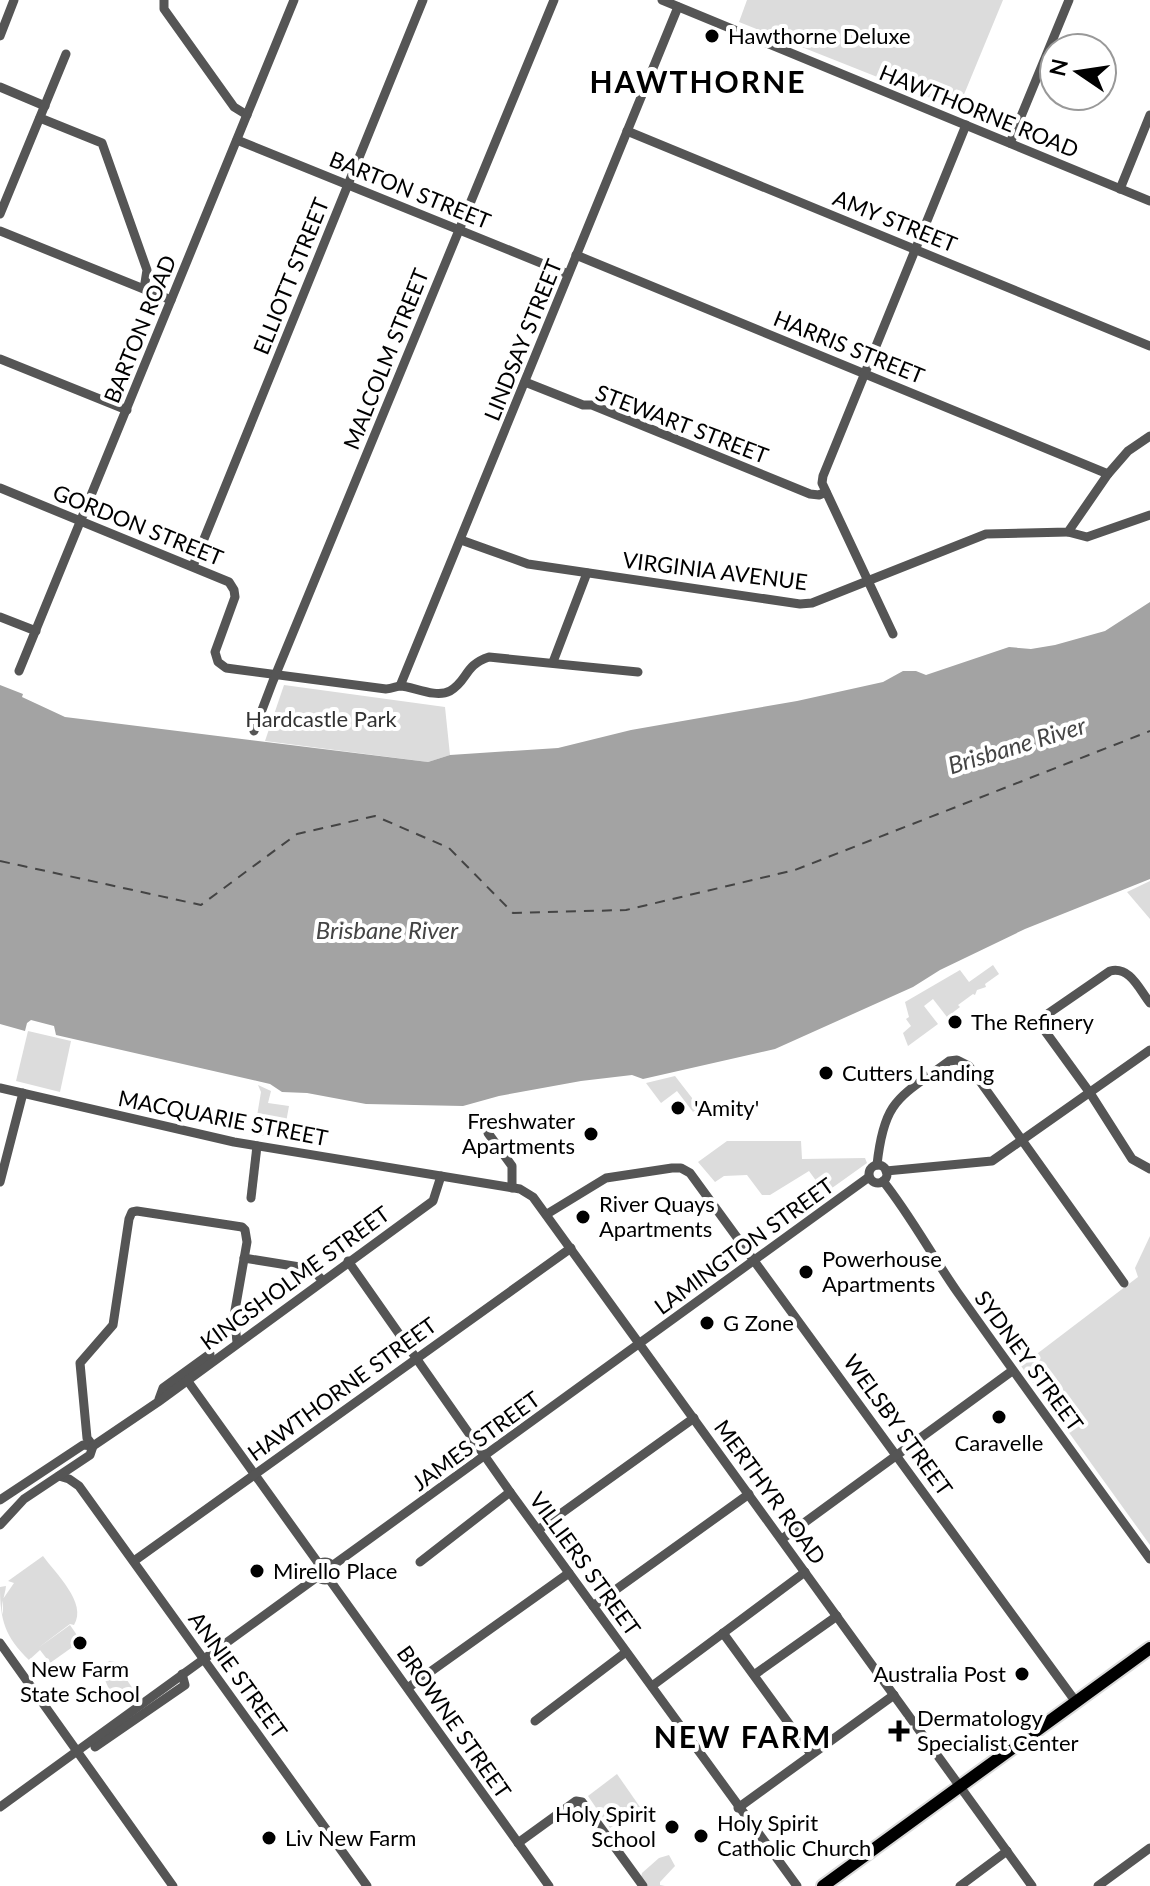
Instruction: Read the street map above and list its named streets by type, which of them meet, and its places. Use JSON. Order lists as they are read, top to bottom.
{
  "streets": {
    "street": [
      "HAWTHORNE ROAD",
      "BARTON STREET",
      "AMY STREET",
      "ELLIOTT STREET",
      "BARTON ROAD",
      "LINDSAY STREET",
      "HARRIS STREET",
      "MALCOLM STREET",
      "STEWART STREET",
      "GORDON STREET",
      "VIRGINIA AVENUE",
      "MACQUARIE STREET",
      "LAMINGTON STREET",
      "KINGSHOLME STREET",
      "SYDNEY STREET",
      "HAWTHORNE STREET",
      "WELSBY STREET",
      "JAMES STREET",
      "MERTHYR ROAD",
      "VILLIERS STREET",
      "ANNIE STREET",
      "BROWNE STREET"
    ]
  },
  "crossings": [
    ["HAWTHORNE ROAD", "LINDSAY STREET"],
    ["BARTON STREET", "ELLIOTT STREET"],
    ["BARTON STREET", "BARTON ROAD"],
    ["BARTON STREET", "LINDSAY STREET"],
    ["BARTON STREET", "MALCOLM STREET"],
    ["AMY STREET", "LINDSAY STREET"],
    ["ELLIOTT STREET", "GORDON STREET"],
    ["BARTON ROAD", "GORDON STREET"],
    ["LINDSAY STREET", "HARRIS STREET"],
    ["LINDSAY STREET", "STEWART STREET"],
    ["LINDSAY STREET", "GORDON STREET"],
    ["LINDSAY STREET", "VIRGINIA AVENUE"],
    ["MALCOLM STREET", "GORDON STREET"],
    ["MACQUARIE STREET", "KINGSHOLME STREET"],
    ["MACQUARIE STREET", "MERTHYR ROAD"],
    ["LAMINGTON STREET", "SYDNEY STREET"],
    ["LAMINGTON STREET", "WELSBY STREET"],
    ["LAMINGTON STREET", "JAMES STREET"],
    ["LAMINGTON STREET", "MERTHYR ROAD"],
    ["KINGSHOLME STREET", "MERTHYR ROAD"],
    ["KINGSHOLME STREET", "VILLIERS STREET"],
    ["KINGSHOLME STREET", "ANNIE STREET"],
    ["HAWTHORNE STREET", "MERTHYR ROAD"],
    ["HAWTHORNE STREET", "VILLIERS STREET"],
    ["HAWTHORNE STREET", "ANNIE STREET"],
    ["WELSBY STREET", "MERTHYR ROAD"],
    ["JAMES STREET", "MERTHYR ROAD"],
    ["JAMES STREET", "VILLIERS STREET"],
    ["JAMES STREET", "BROWNE STREET"]
  ],
  "districts": ["HAWTHORNE", "NEW FARM"],
  "water": ["Brisbane River"],
  "parks": ["Hardcastle Park"],
  "places": {
    "other": [
      "Hawthorne Deluxe",
      "The Refinery",
      "Cutters Landing",
      "'Amity'",
      "Freshwater Apartments",
      "River Quays Apartments",
      "Powerhouse Apartments",
      "G Zone",
      "Caravelle",
      "Mirello Place",
      "New Farm State School",
      "Australia Post",
      "Holy Spirit School",
      "Holy Spirit Catholic Church",
      "Liv New Farm"
    ],
    "health": ["Dermatology Specialist Center"]
  },
  "north": "left"
}
